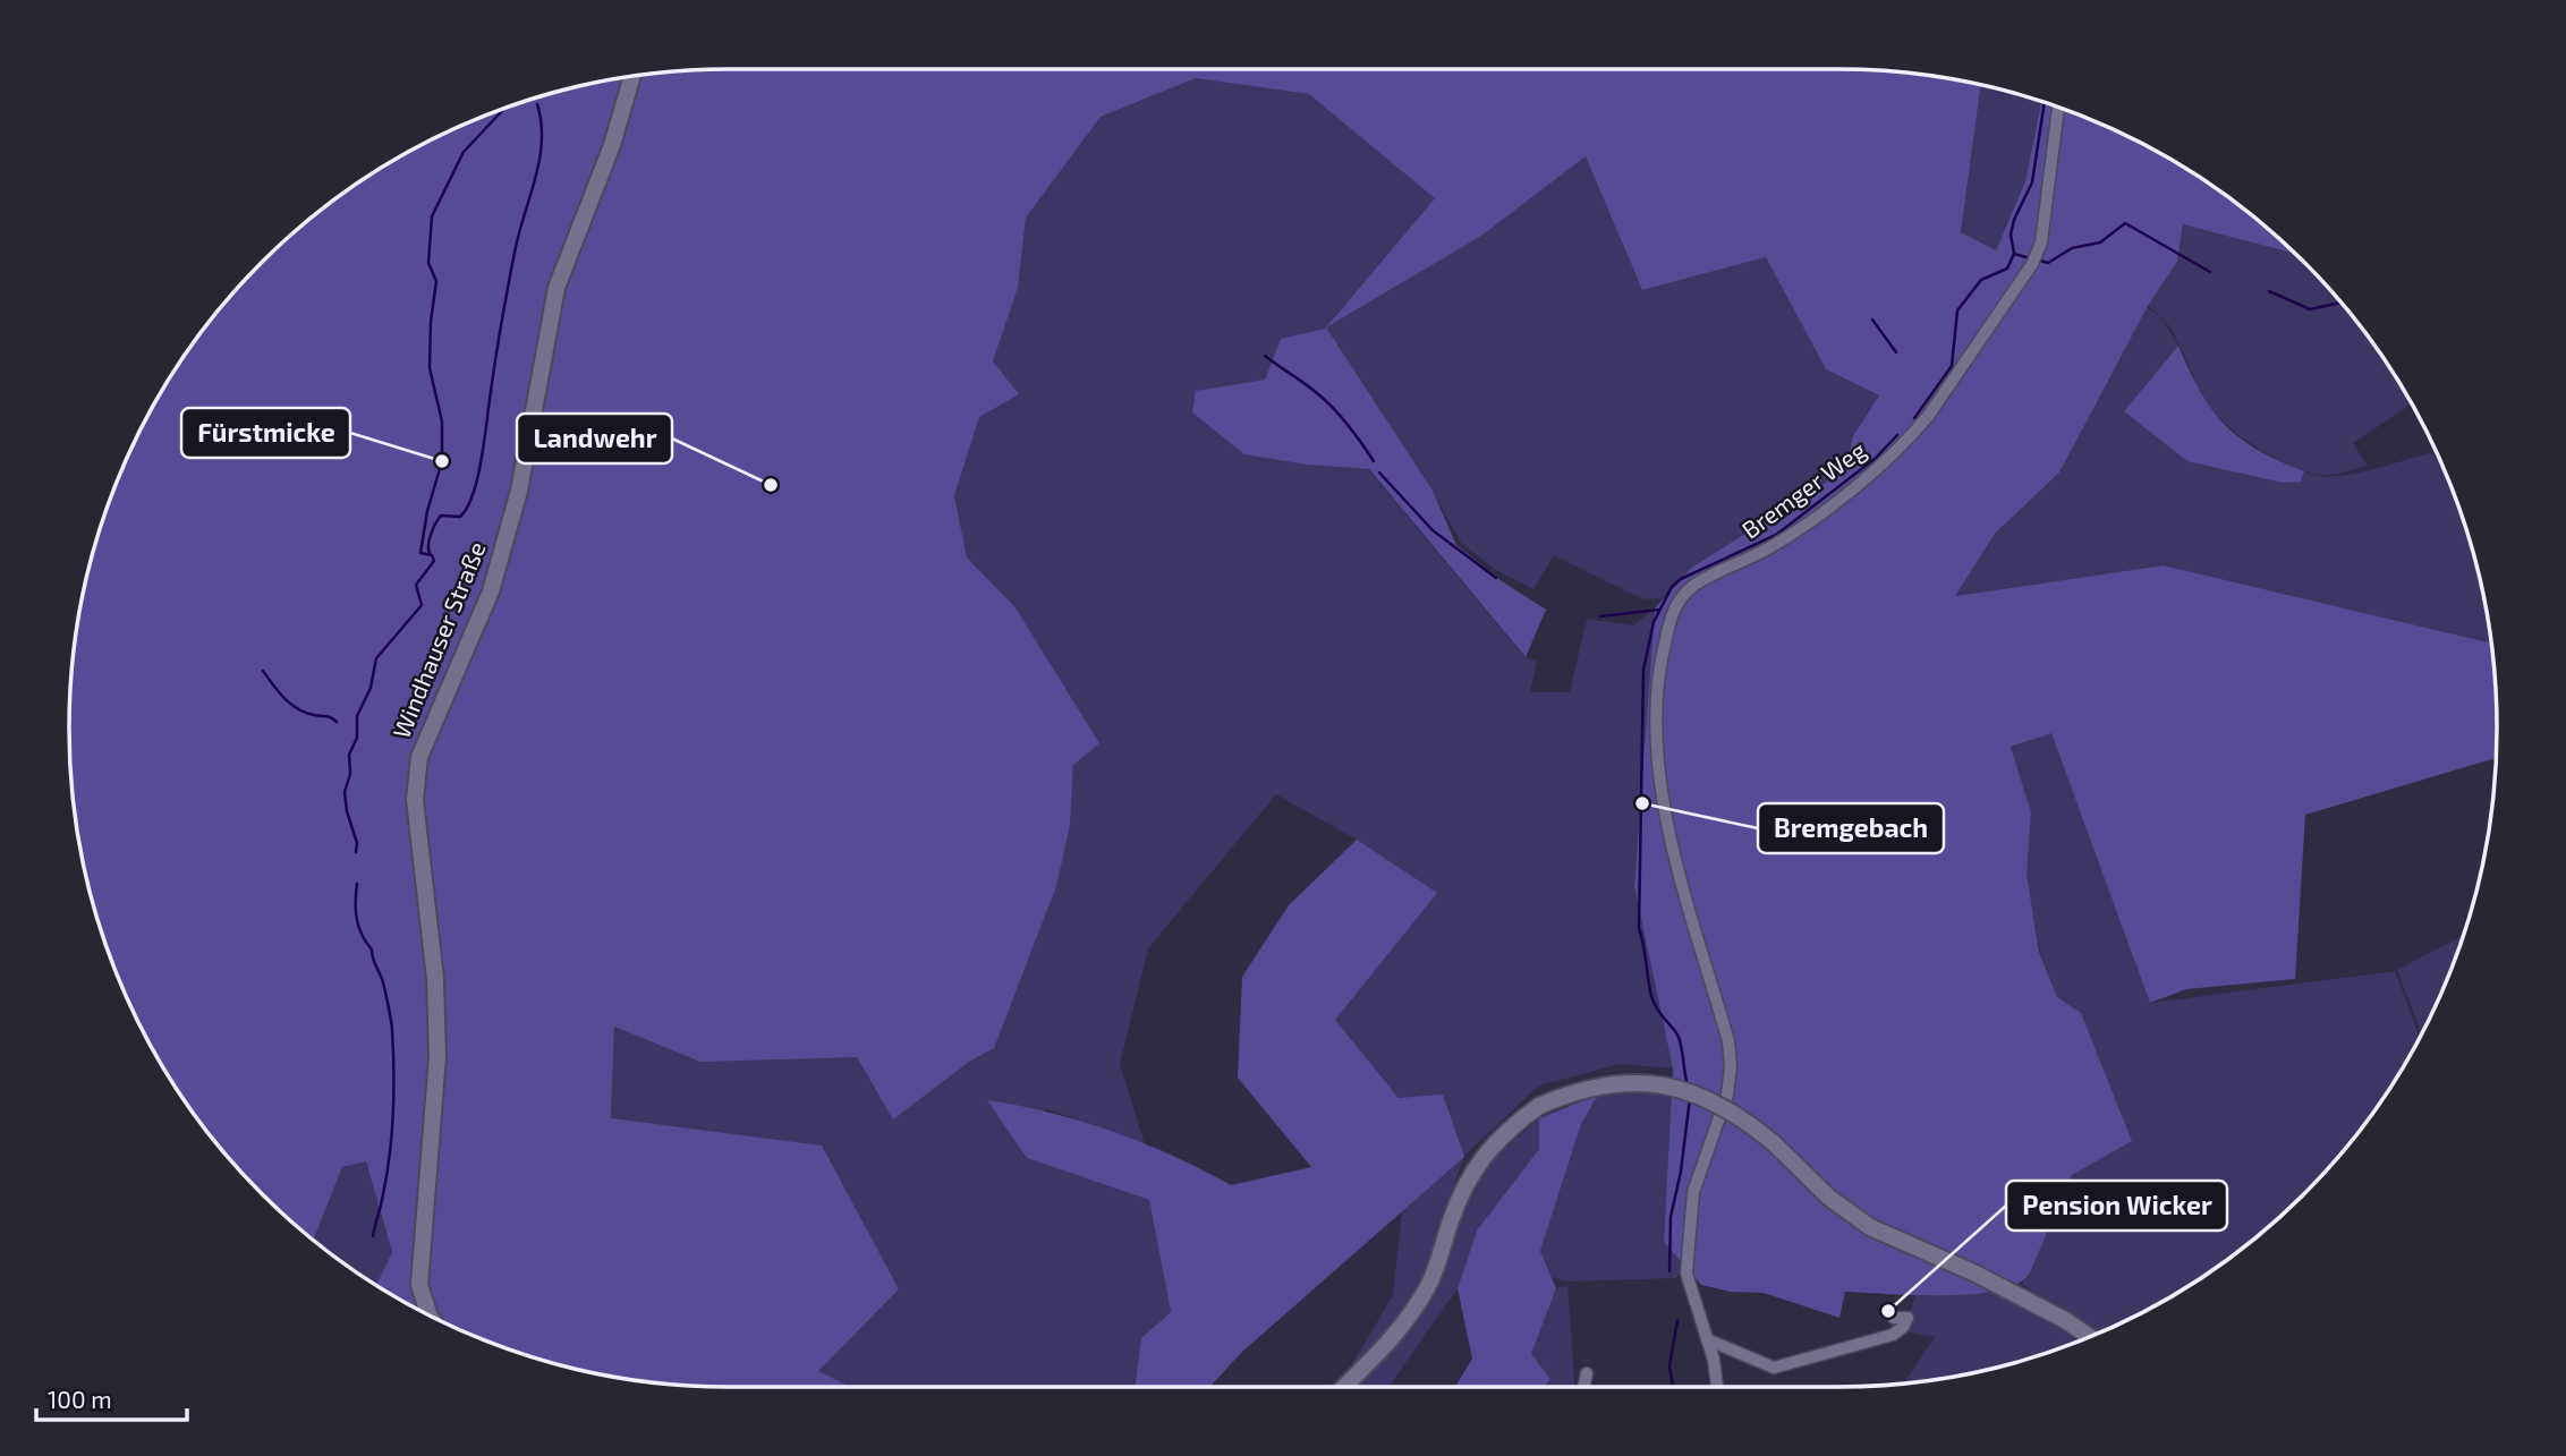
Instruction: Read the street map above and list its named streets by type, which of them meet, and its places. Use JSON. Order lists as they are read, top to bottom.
{
  "streets": {
    "main road": ["Windhauser Straße"],
    "street": ["Bremger Weg"]
  },
  "places": [
    "Fürstmicke",
    "Landwehr",
    "Bremgebach",
    "Pension Wicker"
  ],
  "scale_bar": "100 m"
}
